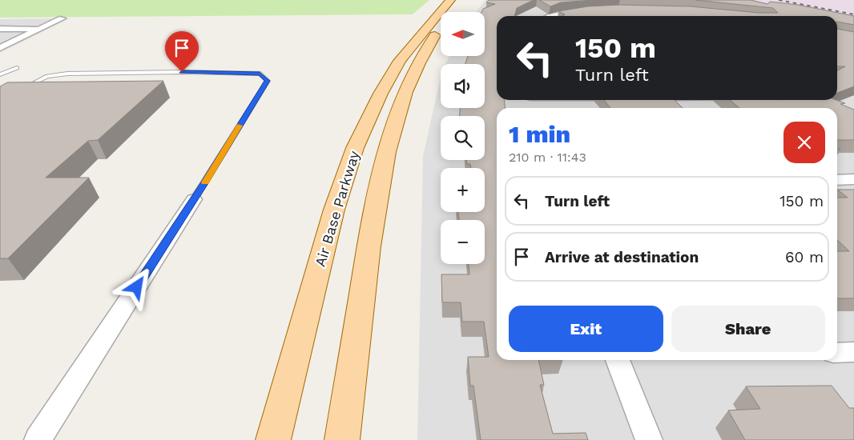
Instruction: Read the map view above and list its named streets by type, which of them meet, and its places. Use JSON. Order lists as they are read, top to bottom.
{
  "streets": {
    "main road": ["Air Base Parkway"]
  },
  "north": "left",
  "page": {
    "map_buttons": ["+", "−"],
    "turn": ["150 m", "Turn left"],
    "heading": ["1 min", "210 m · 11:43"],
    "list": [
      {
        "name": "Turn left",
        "value": "150 m"
      },
      {
        "name": "Arrive at destination",
        "value": "60 m"
      }
    ],
    "buttons": ["Exit", "Share"]
  }
}
